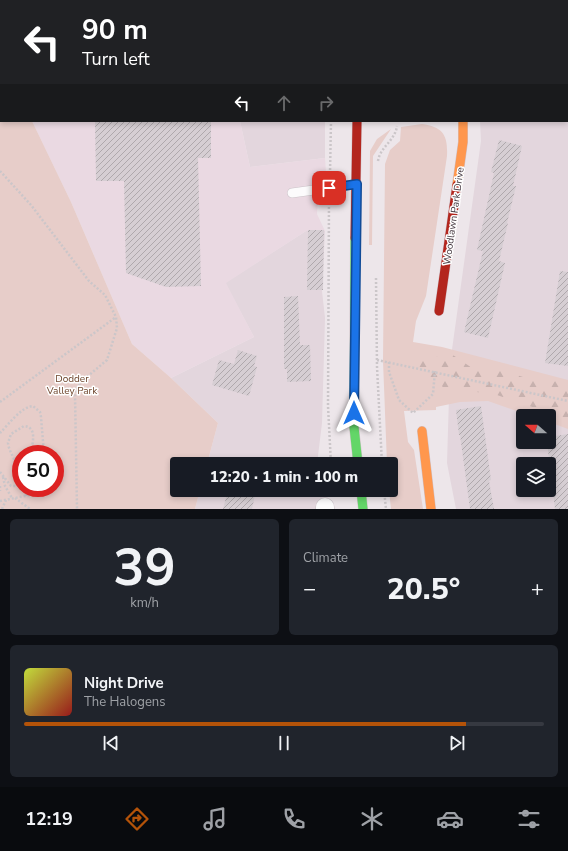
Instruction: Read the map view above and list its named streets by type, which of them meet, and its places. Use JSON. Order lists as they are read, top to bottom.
{
  "streets": {
    "main road": ["Woodlawn Park Drive"]
  },
  "parks": ["Dodder Valley Park"],
  "north": "left",
  "page": {
    "turn": ["90 m", "Turn left"],
    "limit": "50",
    "trip": "12:20 · 1 min · 100 m",
    "tile": [
      ["39", "km/h"],
      "Climate"
    ],
    "heat": ["−", "20.5°", "+"],
    "song": ["Night Drive", "The Halogens"],
    "tabs": "12:19"
  }
}
